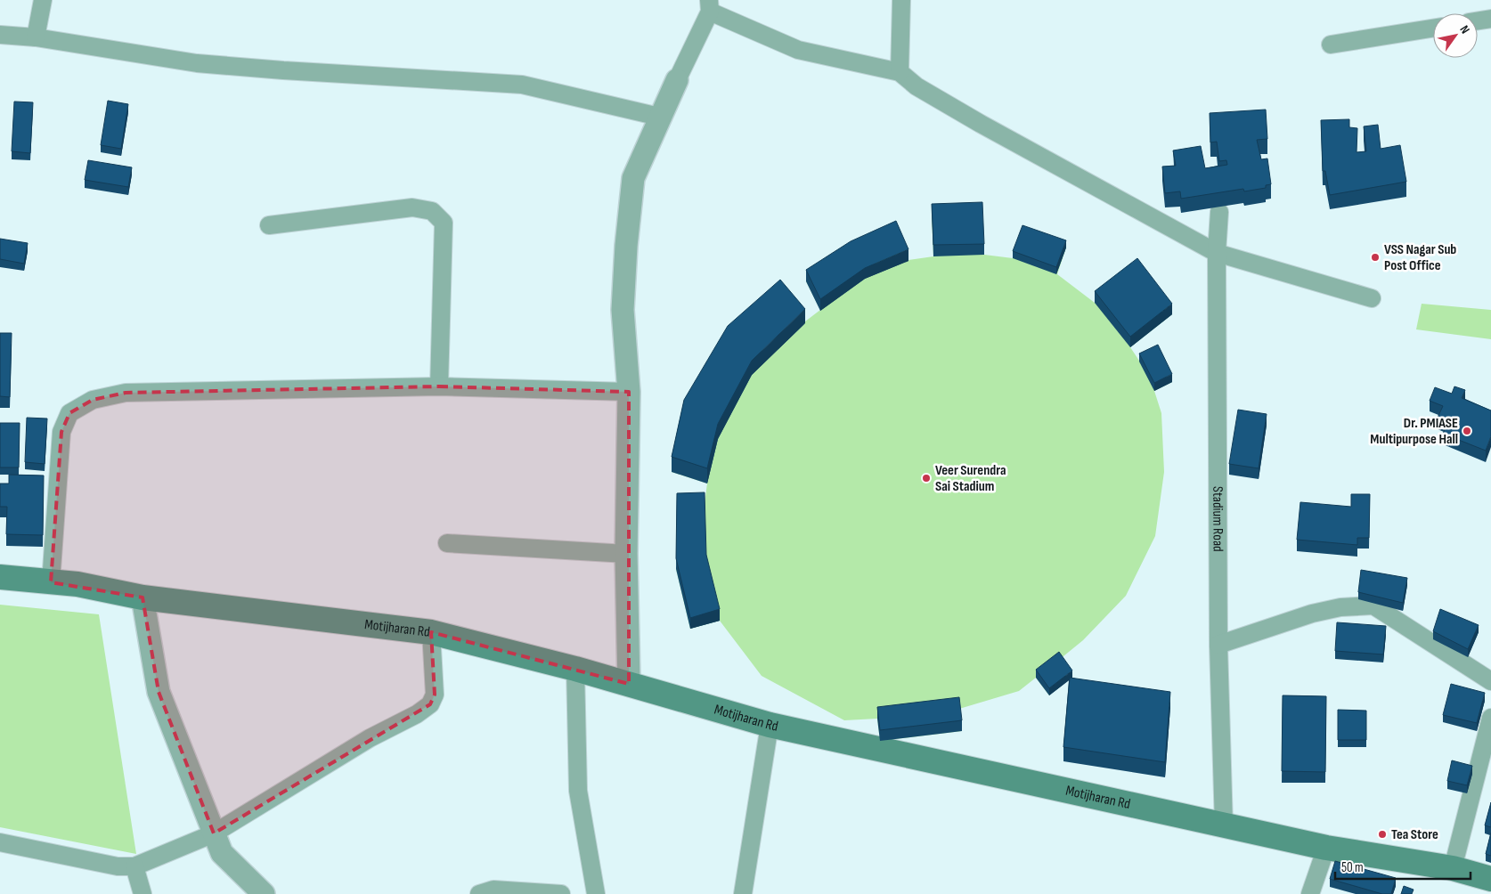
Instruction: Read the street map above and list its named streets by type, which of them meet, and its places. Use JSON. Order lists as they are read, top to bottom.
{
  "streets": {
    "main road": ["Motijharan Rd"],
    "street": ["Stadium Road"]
  },
  "crossings": [
    ["Stadium Road", "Motijharan Rd"]
  ],
  "places": [
    "VSS Nagar Sub Post Office",
    "Dr. PMIASE Multipurpose Hall",
    "Veer Surendra Sai Stadium",
    "Tea Store"
  ],
  "scale_bar": "50 m",
  "north": "top right"
}
